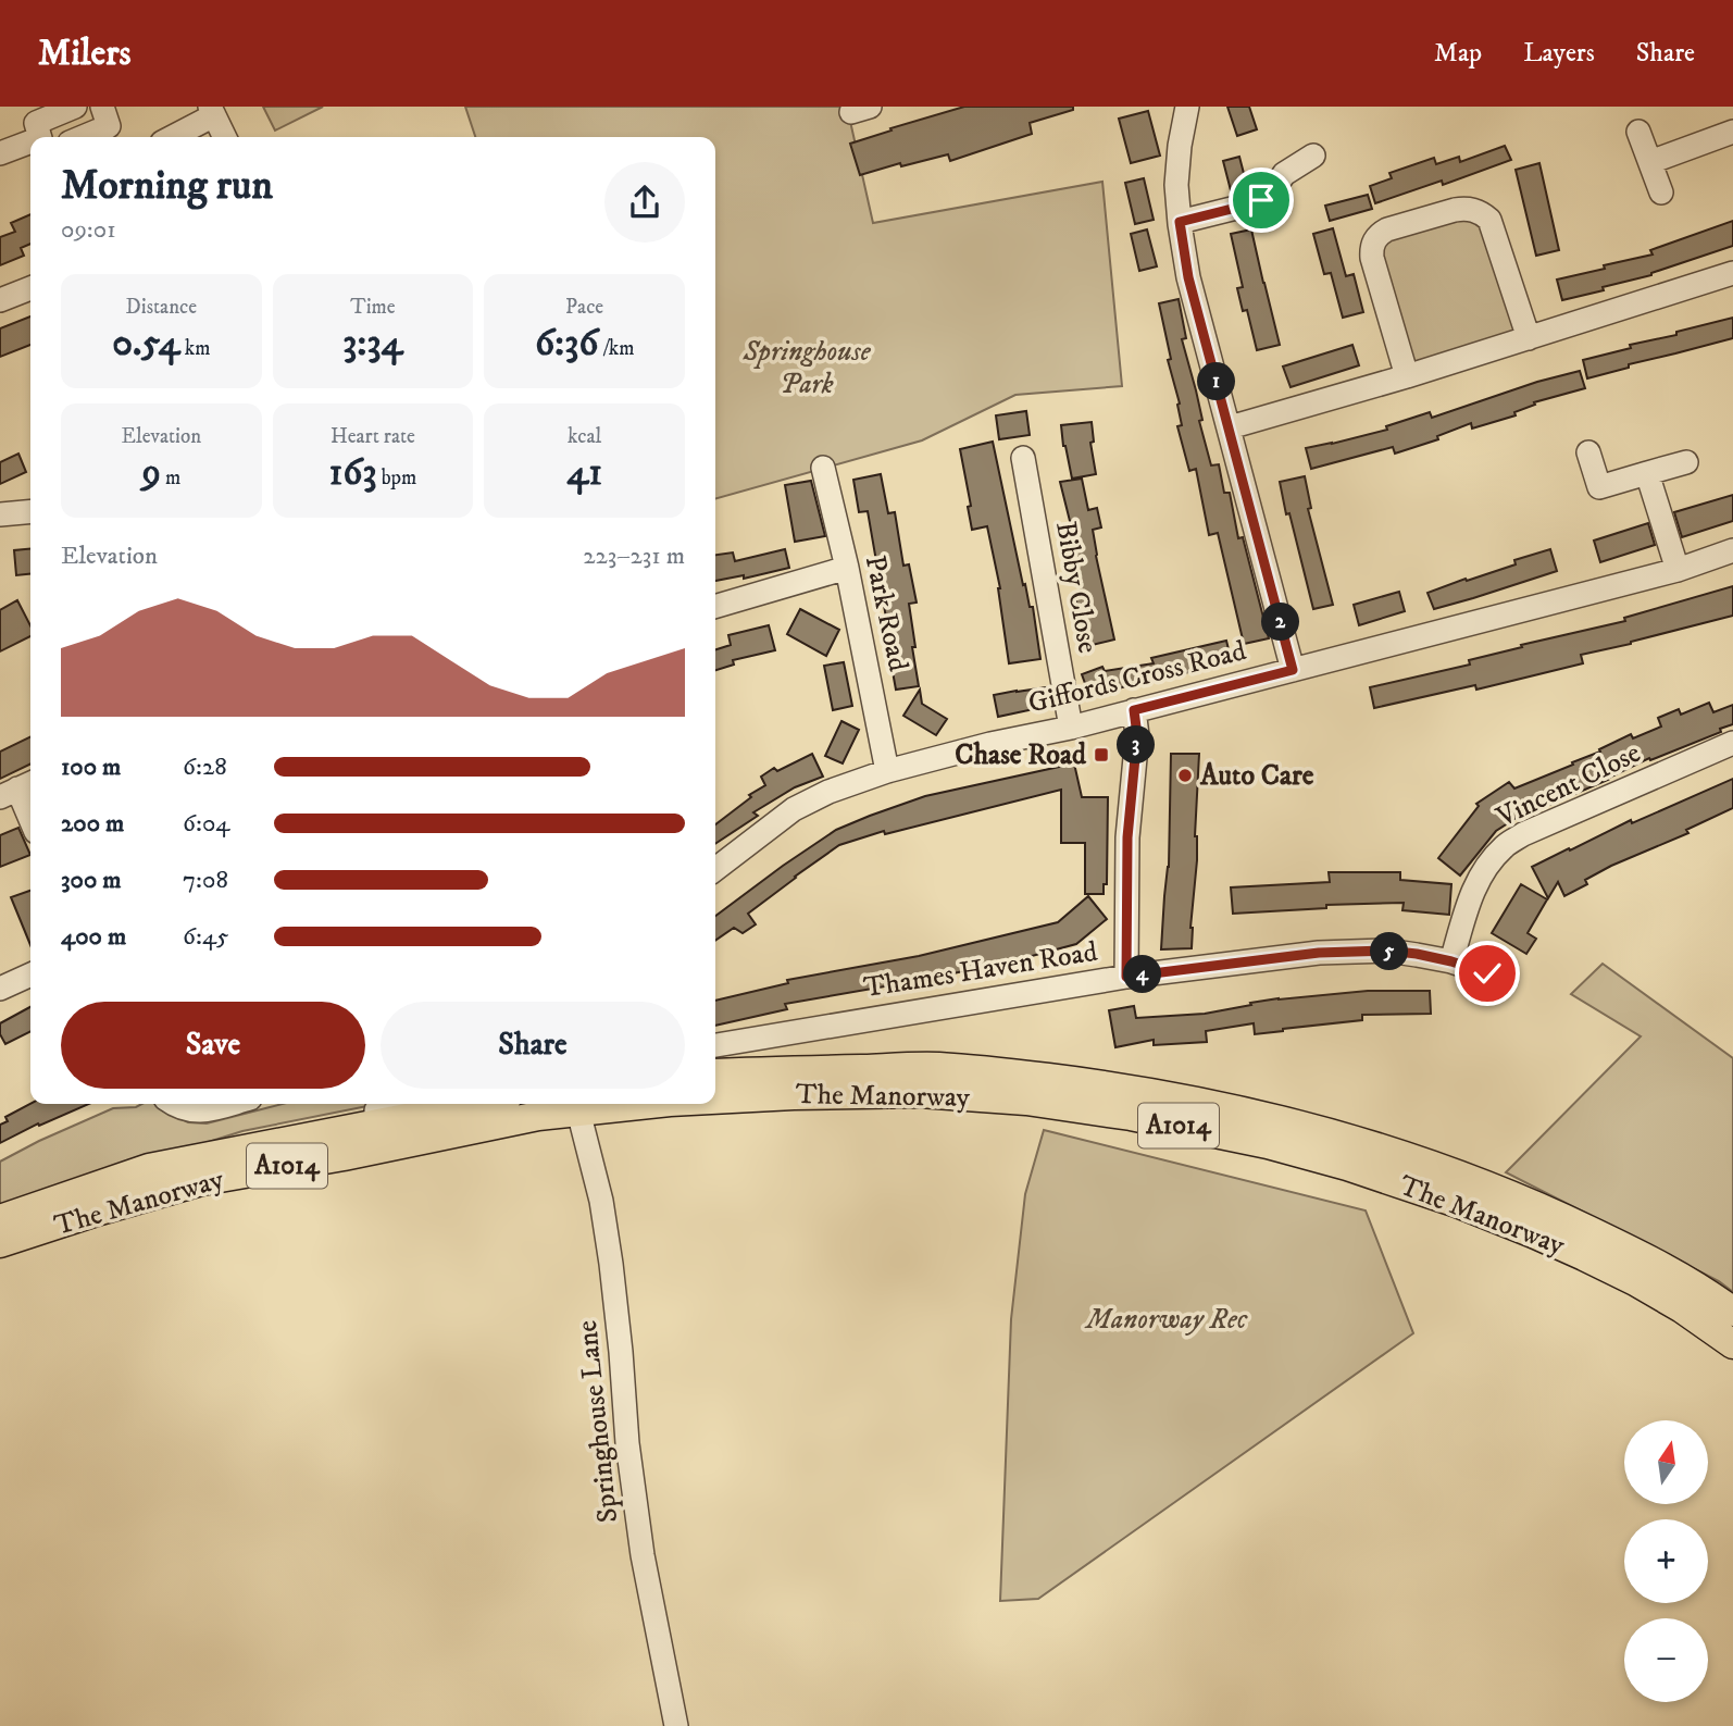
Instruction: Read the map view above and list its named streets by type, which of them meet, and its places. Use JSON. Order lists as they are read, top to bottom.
{
  "streets": {
    "main road": ["The Manorway", "A1014"],
    "street": [
      "Bibby Close",
      "Park Road",
      "Giffords Cross Road",
      "Vincent Close",
      "Thames Haven Road",
      "Springhouse Lane"
    ]
  },
  "crossings": [
    ["Bibby Close", "Giffords Cross Road"],
    ["Park Road", "Giffords Cross Road"],
    ["Vincent Close", "Thames Haven Road"],
    ["The Manorway", "Springhouse Lane"]
  ],
  "parks": ["Springhouse Park", "Manorway Rec"],
  "places": {
    "transit": ["Chase Road"],
    "other": ["Auto Care"]
  },
  "north": "top",
  "page": {
    "header": "Milers",
    "nav": ["Map", "Layers", "Share"],
    "heading": ["Morning run", "09:01"],
    "stats": [
      ["Distance", "0.54 km"],
      ["Time", "3:34"],
      ["Pace", "6:36 /km"],
      ["Elevation", "9 m"],
      ["Heart rate", "163 bpm"],
      ["kcal", "41"]
    ],
    "pins": [
      "1",
      "2",
      "3",
      "5",
      "4"
    ],
    "chart": ["Elevation", "223–231 m"],
    "list": [
      {
        "name": "100 m",
        "note": "6:28"
      },
      {
        "name": "200 m",
        "note": "6:04"
      },
      {
        "name": "300 m",
        "note": "7:08"
      },
      {
        "name": "400 m",
        "note": "6:45"
      }
    ],
    "buttons": ["Save", "Share"],
    "map_buttons": ["+", "−"]
  }
}
